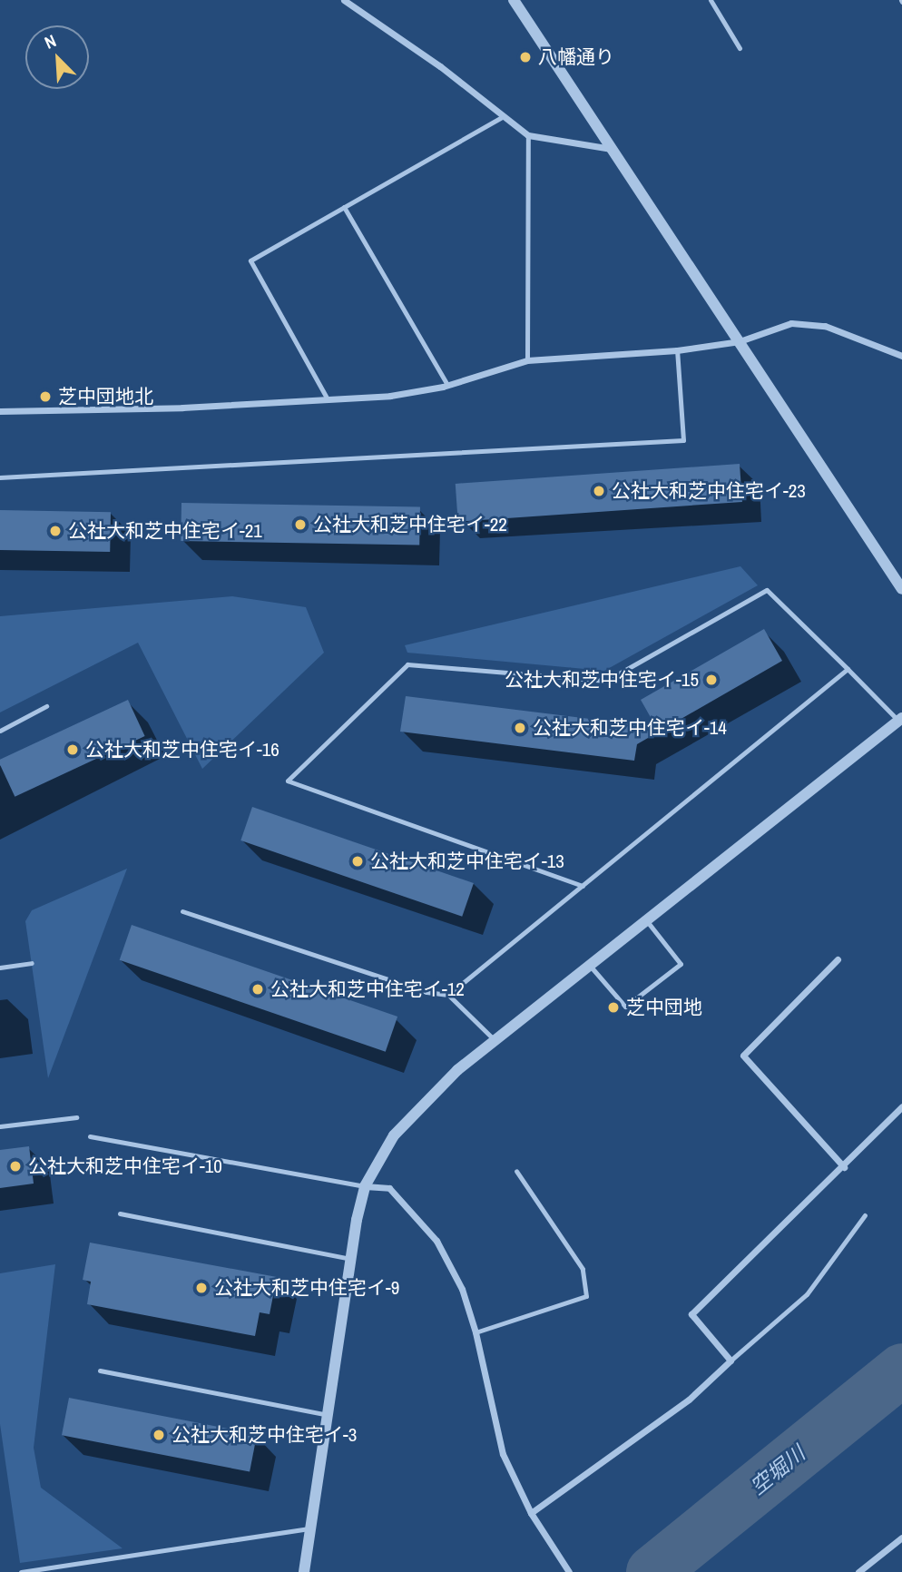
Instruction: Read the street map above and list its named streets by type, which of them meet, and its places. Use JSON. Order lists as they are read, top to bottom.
{
  "water": ["空堀川"],
  "places": [
    "八幡通り",
    "芝中団地北",
    "公社大和芝中住宅イ-23",
    "公社大和芝中住宅イ-22",
    "公社大和芝中住宅イ-21",
    "公社大和芝中住宅イ-15",
    "公社大和芝中住宅イ-14",
    "公社大和芝中住宅イ-16",
    "公社大和芝中住宅イ-13",
    "公社大和芝中住宅イ-12",
    "芝中団地",
    "公社大和芝中住宅イ-10",
    "公社大和芝中住宅イ-9",
    "公社大和芝中住宅イ-3"
  ],
  "north": "top left"
}
